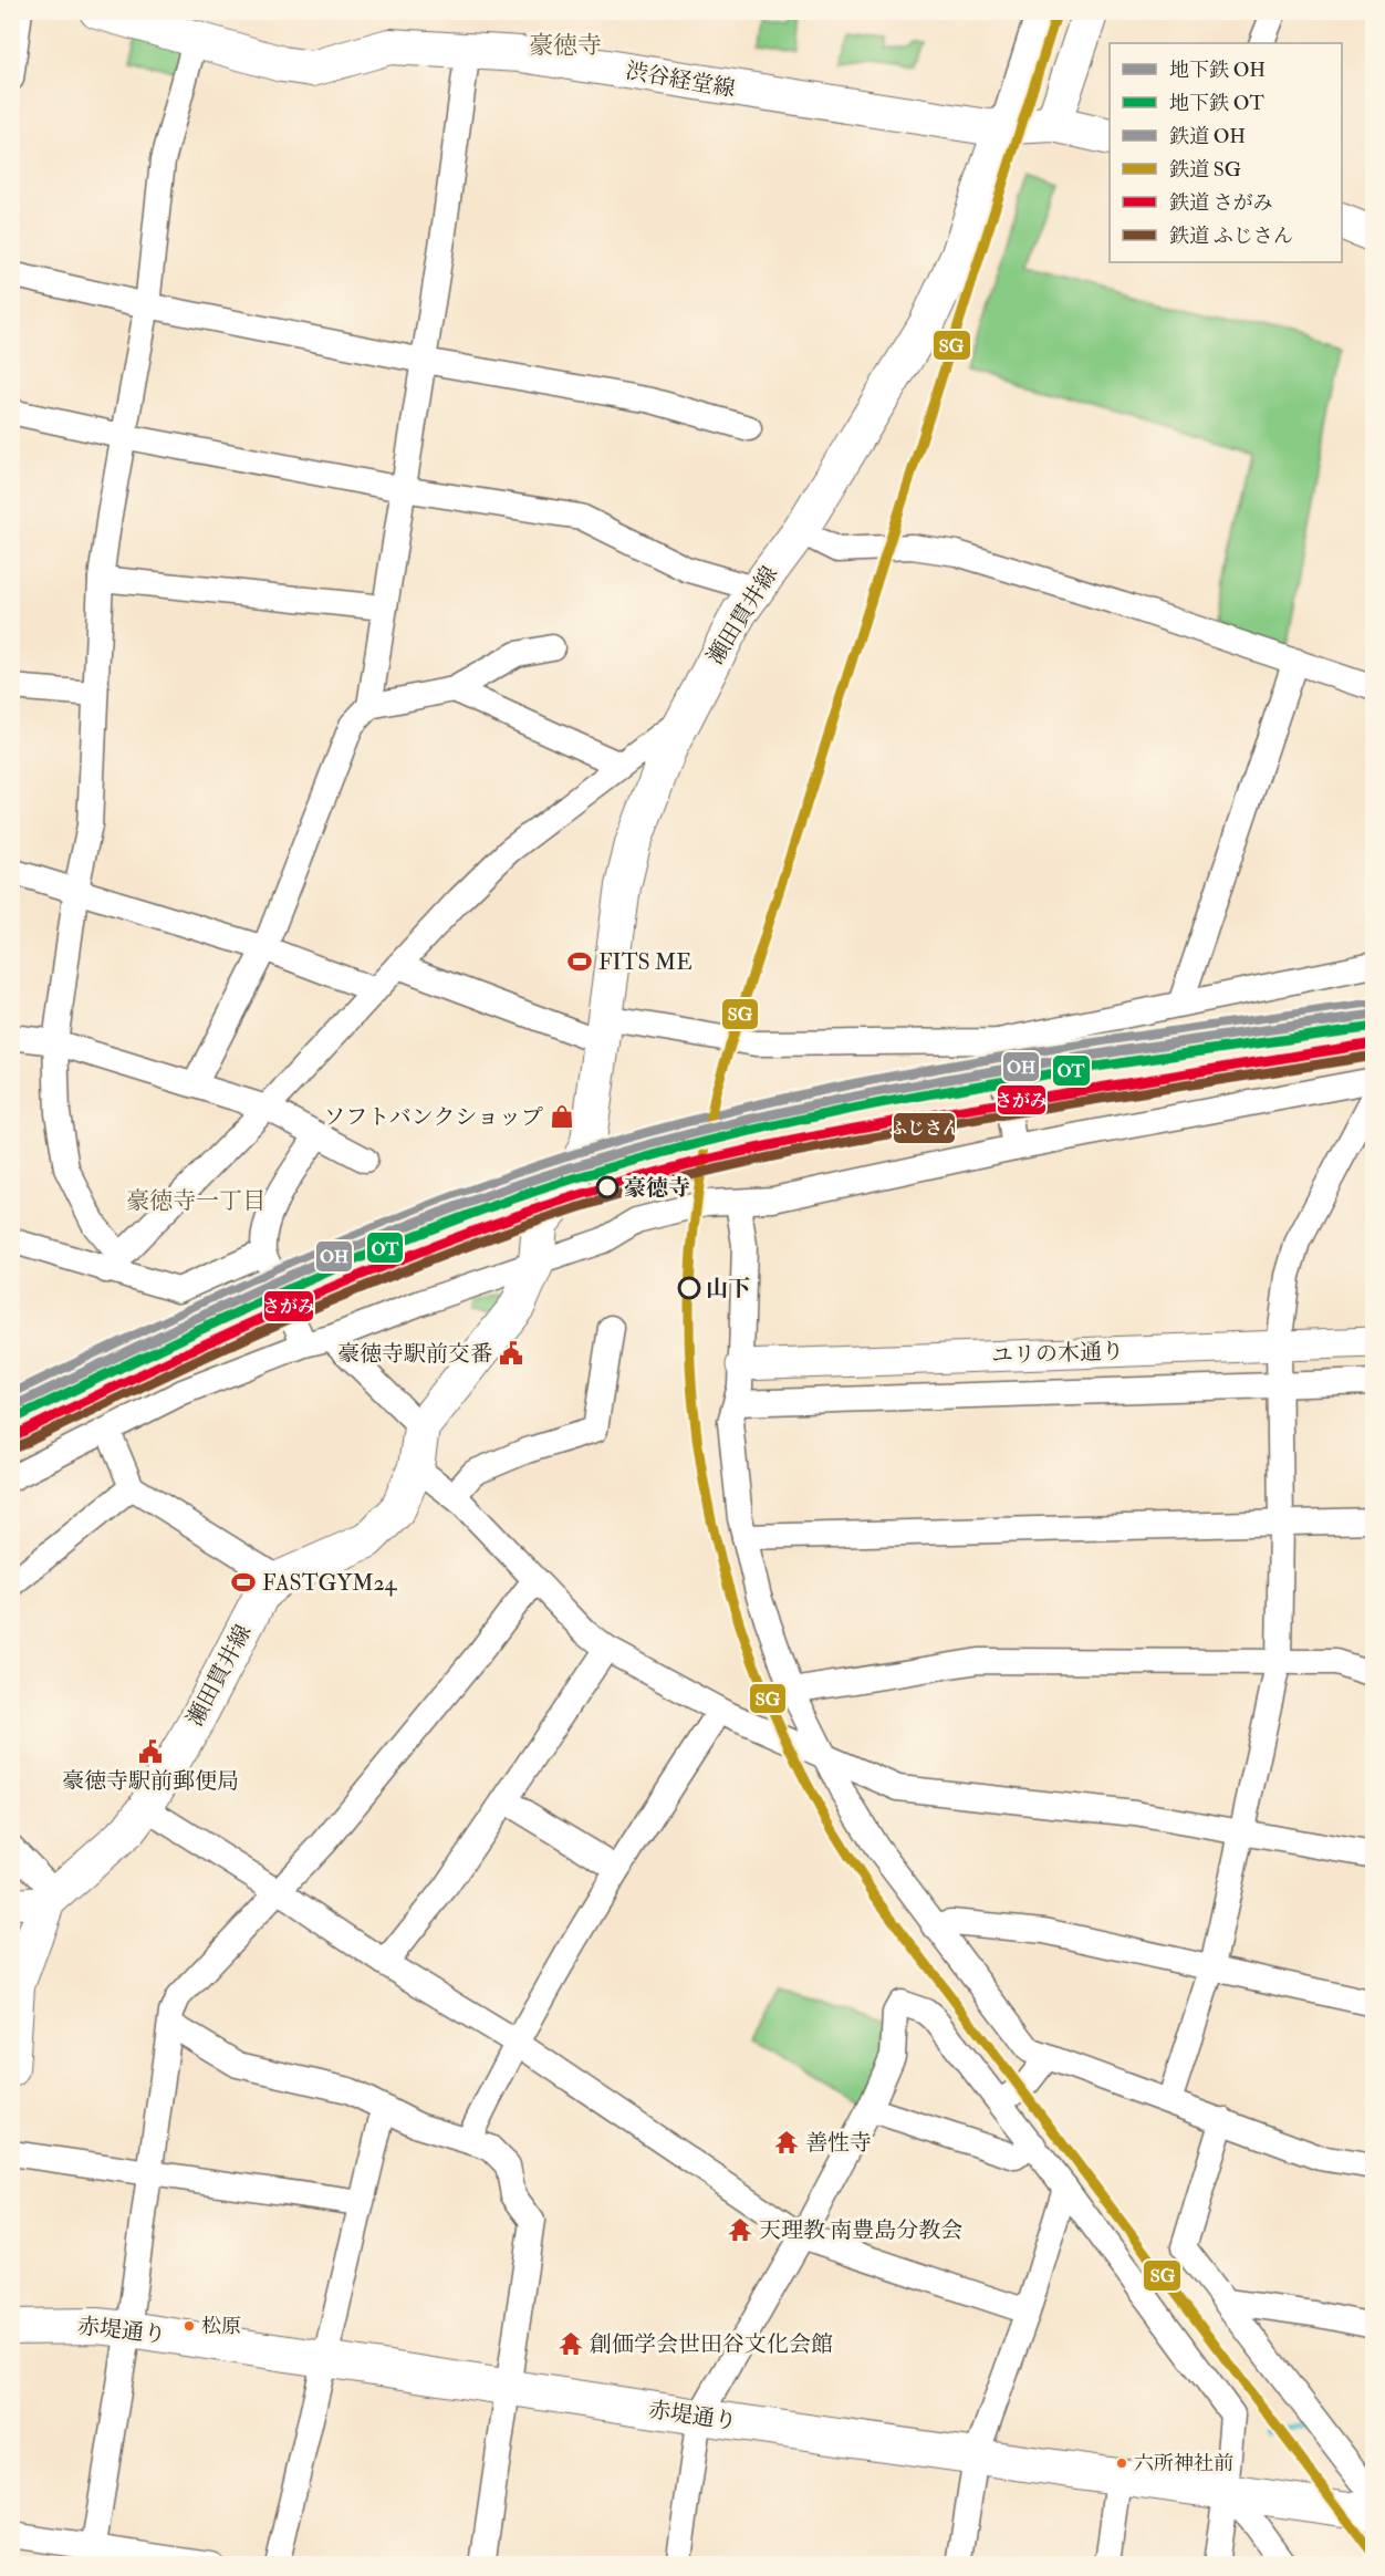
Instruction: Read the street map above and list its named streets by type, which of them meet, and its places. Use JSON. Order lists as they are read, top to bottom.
{
  "streets": {
    "main road": ["渋谷経堂線", "瀬田貫井線", "赤堤通り"],
    "street": ["ユリの木通り"]
  },
  "crossings": [
    ["渋谷経堂線", "瀬田貫井線"]
  ],
  "districts": ["豪徳寺", "豪徳寺一丁目"],
  "places": {
    "sports": ["FITS ME", "FASTGYM24"],
    "shop": ["ソフトバンクショップ"],
    "other": [
      "豪徳寺",
      "山下",
      "松原",
      "六所神社前"
    ],
    "public building": ["豪徳寺駅前交番", "豪徳寺駅前郵便局"],
    "temple": ["善性寺", "天理教 南豊島分教会", "創価学会世田谷文化会館"]
  },
  "lines": [
    "rail line SG",
    "rail line OH",
    "metro line OH",
    "metro line OT",
    "rail line さがみ",
    "rail line ふじさん"
  ],
  "legend": [
    "地下鉄 OH",
    "地下鉄 OT",
    "鉄道 OH",
    "鉄道 SG",
    "鉄道 さがみ",
    "鉄道 ふじさん"
  ]
}
